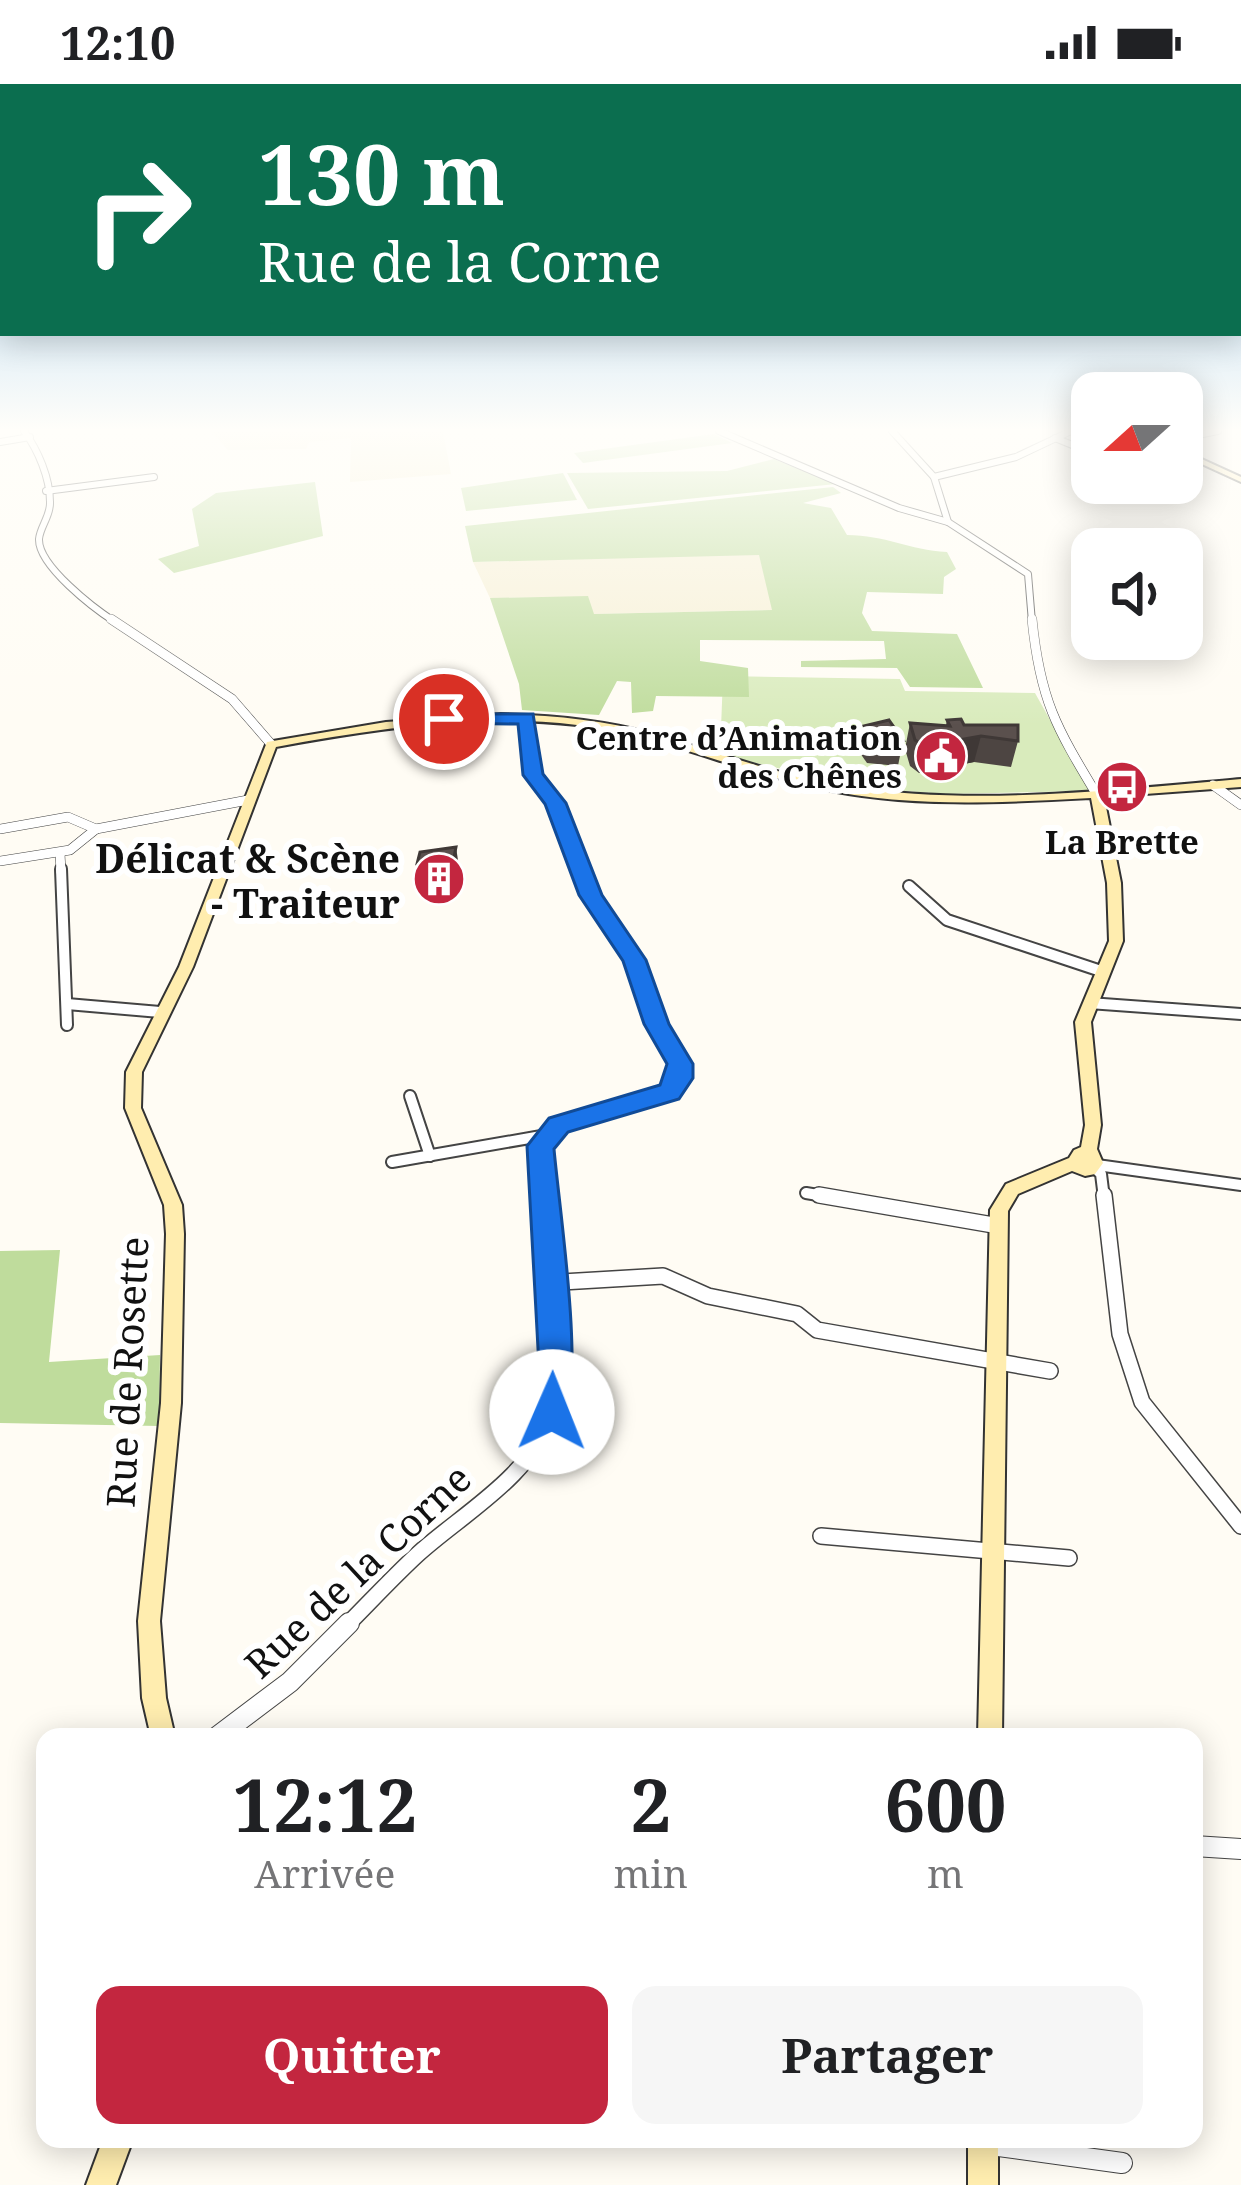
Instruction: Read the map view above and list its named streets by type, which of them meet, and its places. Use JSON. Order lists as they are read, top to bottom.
{
  "streets": {
    "street": ["Rue de Rosette", "Rue de la Corne"]
  },
  "places": {
    "public building": ["Centre d’Animation des Chênes"],
    "bus stop": ["La Brette"],
    "building": ["Délicat & Scène - Traiteur"]
  },
  "north": "left",
  "page": {
    "status": "12:10",
    "turn": ["130 m", "Rue de la Corne"],
    "eta": [
      "12:12",
      "Arrivée",
      "2",
      "min",
      "600",
      "m"
    ],
    "buttons": ["Quitter", "Partager"]
  }
}
